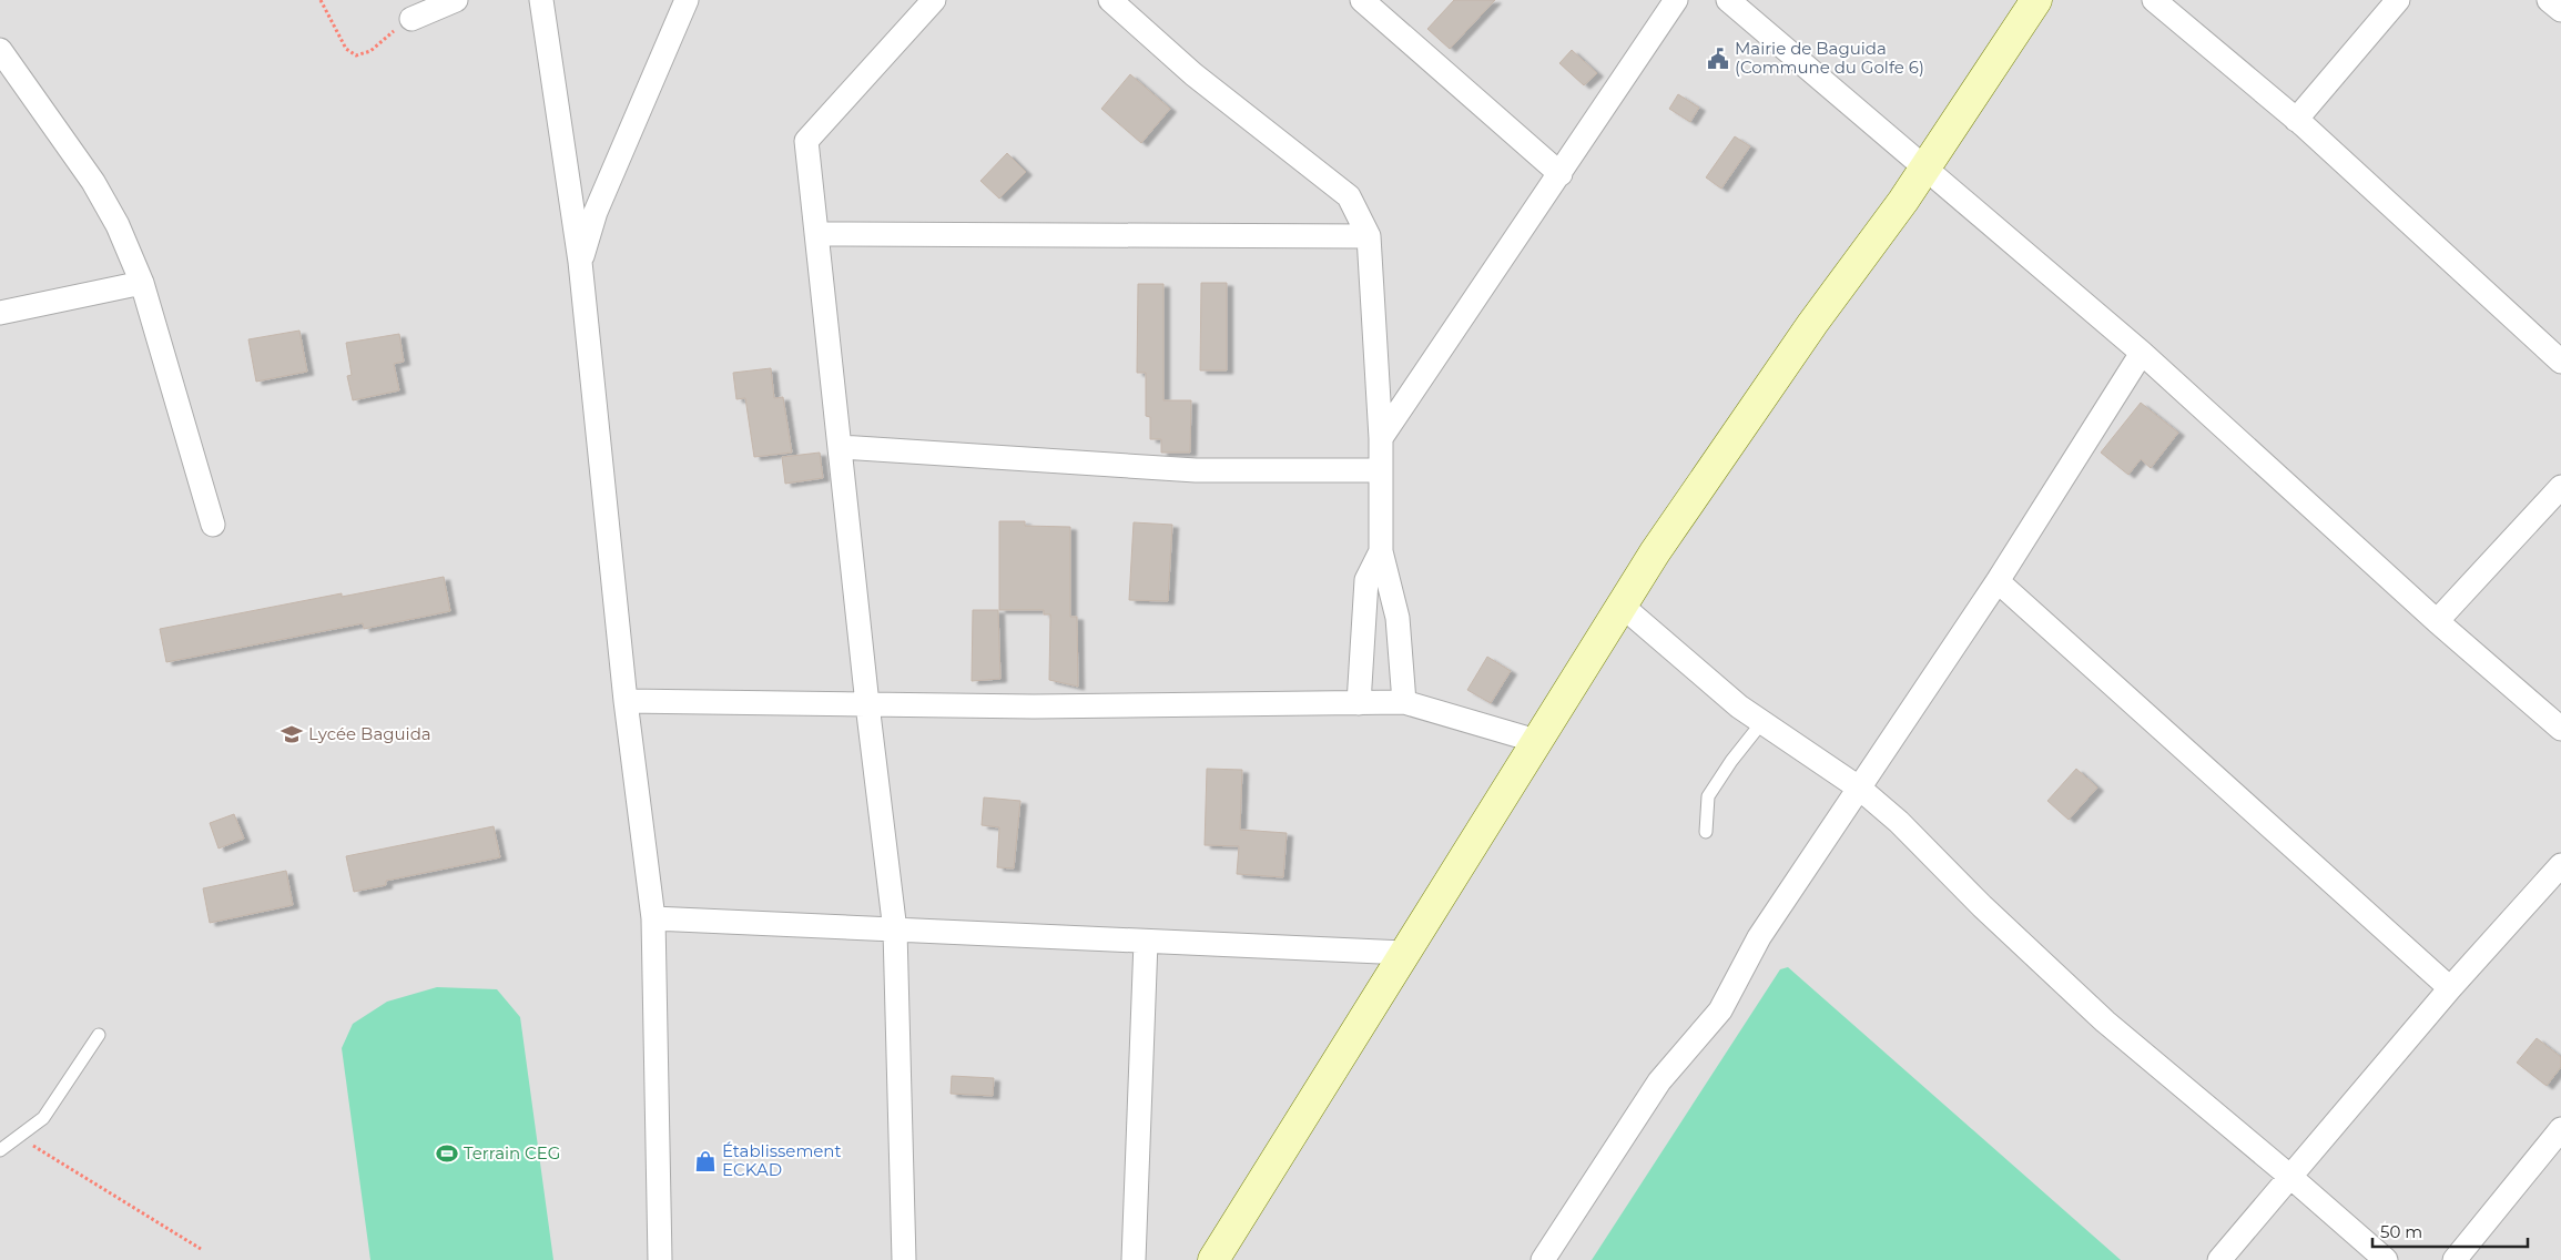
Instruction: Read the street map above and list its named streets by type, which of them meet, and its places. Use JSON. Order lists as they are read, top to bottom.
{
  "places": {
    "public building": ["Mairie de Baguida (Commune du Golfe 6)"],
    "school or university": ["Lycée Baguida"],
    "sports": ["Terrain CEG"],
    "shop": ["Établissement ECKAD"]
  },
  "scale_bar": "50 m"
}
